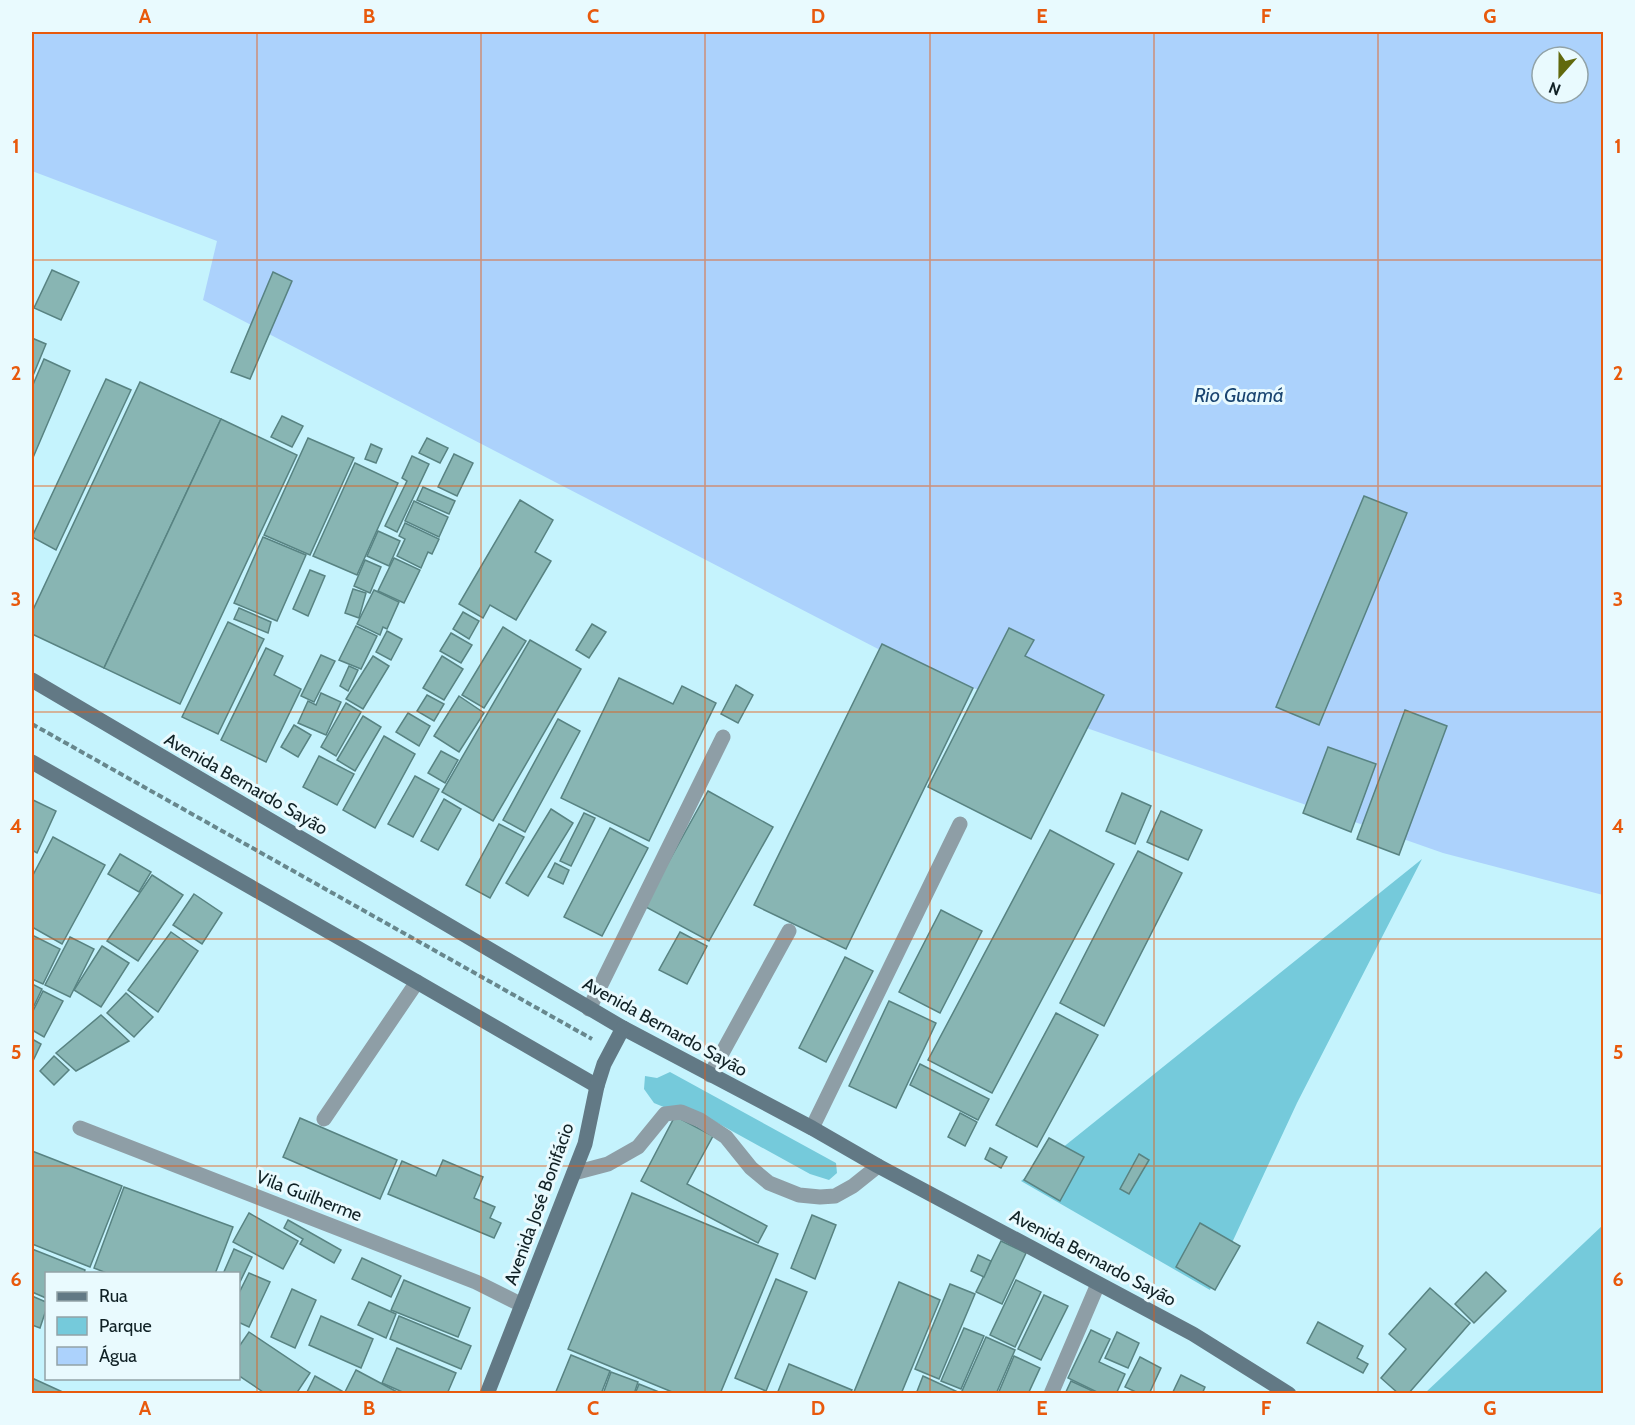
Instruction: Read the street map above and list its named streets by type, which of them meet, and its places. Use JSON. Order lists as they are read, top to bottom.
{
  "streets": {
    "main road": ["Avenida Bernardo Sayão", "Avenida José Bonifácio"],
    "street": ["Vila Guilherme"]
  },
  "crossings": [
    ["Avenida Bernardo Sayão", "Avenida José Bonifácio"],
    ["Vila Guilherme", "Avenida José Bonifácio"]
  ],
  "water": ["Rio Guamá"],
  "legend": ["Rua", "Parque", "Água"],
  "north": "bottom",
  "grid": {
    "columns": [
      "A",
      "B",
      "C",
      "D",
      "E",
      "F",
      "G"
    ],
    "rows": [
      "1",
      "2",
      "3",
      "4",
      "5",
      "6"
    ]
  }
}
